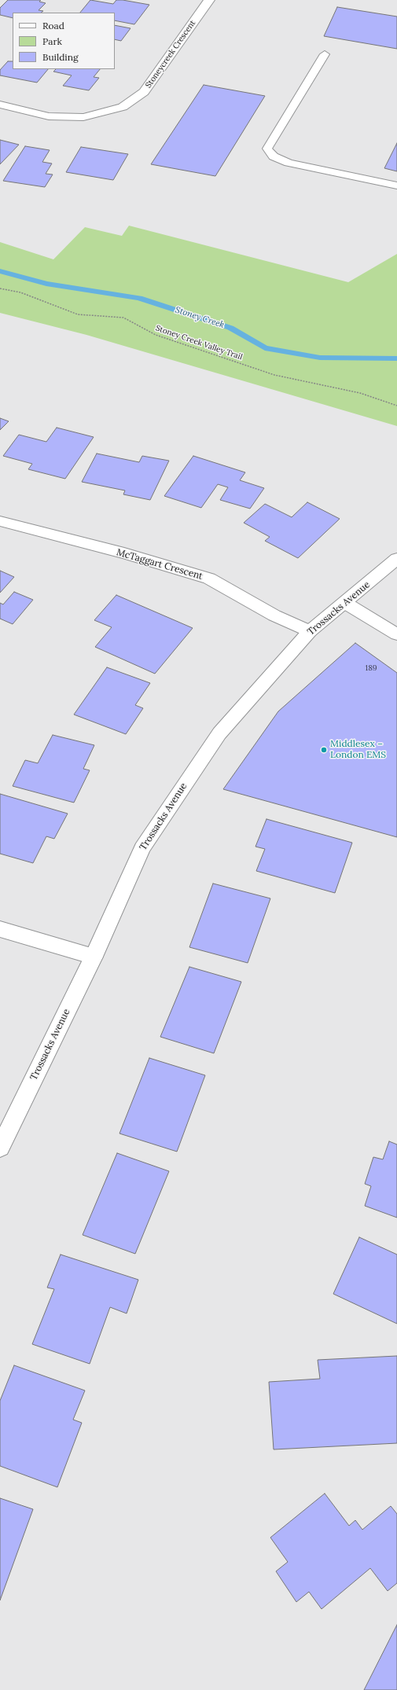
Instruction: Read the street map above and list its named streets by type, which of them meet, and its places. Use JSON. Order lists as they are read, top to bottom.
{
  "streets": {
    "street": ["Stoneycreek Crescent", "McTaggart Crescent", "Trossacks Avenue"],
    "path": ["Stoney Creek Valley Trail"]
  },
  "crossings": [
    ["McTaggart Crescent", "Trossacks Avenue"]
  ],
  "water": ["Stoney Creek"],
  "places": ["Middlesex – London EMS"],
  "house_numbers": ["189"],
  "legend": ["Road", "Park", "Building"]
}
